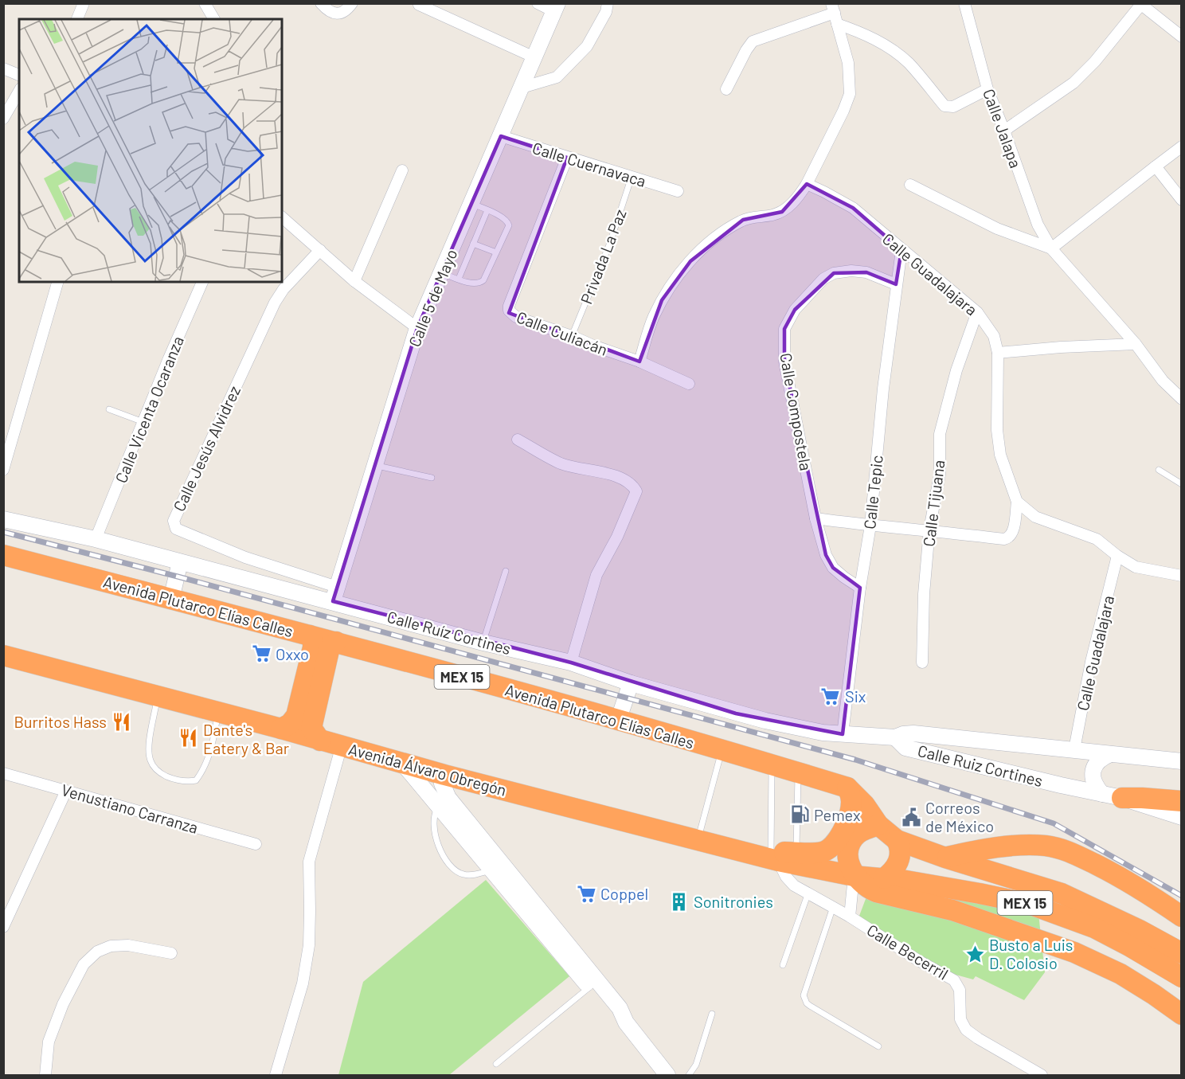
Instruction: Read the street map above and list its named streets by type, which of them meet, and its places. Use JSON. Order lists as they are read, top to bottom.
{
  "streets": {
    "highway": ["Avenida Plutarco Elías Calles", "MEX 15", "Avenida Álvaro Obregón"],
    "street": [
      "Calle Jalapa",
      "Calle Cuernavaca",
      "Calle Guadalajara",
      "Calle 5 de Mayo",
      "Calle Culiacán",
      "Calle Vicenta Ocaranza",
      "Calle Compostela",
      "Calle Jesús Alvidrez",
      "Calle Tepic",
      "Calle Tijuana",
      "Calle Ruíz Cortines",
      "Calle Ruiz Cortines",
      "Venustiano Carranza",
      "Calle Becerril"
    ],
    "lane": ["Privada La Paz"]
  },
  "crossings": [
    ["Calle Cuernavaca", "Privada La Paz"],
    ["Calle Cuernavaca", "Calle 5 de Mayo"],
    ["Calle Cuernavaca", "Calle Culiacán"],
    ["Privada La Paz", "Calle Culiacán"],
    ["Calle Guadalajara", "Calle Tepic"],
    ["Calle Guadalajara", "Calle Tijuana"],
    ["Calle Guadalajara", "Calle Ruiz Cortines"],
    ["Calle 5 de Mayo", "Calle Jesús Alvidrez"],
    ["Calle 5 de Mayo", "Calle Ruíz Cortines"],
    ["Calle Vicenta Ocaranza", "Calle Ruíz Cortines"],
    ["Calle Compostela", "Calle Tepic"],
    ["Calle Jesús Alvidrez", "Calle Ruíz Cortines"],
    ["Calle Tepic", "Calle Ruíz Cortines"],
    ["Avenida Plutarco Elías Calles", "MEX 15"],
    ["Calle Ruíz Cortines", "Calle Ruiz Cortines"],
    ["MEX 15", "Avenida Álvaro Obregón"],
    ["MEX 15", "Calle Becerril"],
    ["Avenida Álvaro Obregón", "Calle Becerril"]
  ],
  "places": {
    "supermarket": ["Oxxo", "Six", "Coppel"],
    "restaurant": ["Burritos Hass", "Dante's Eatery & Bar"],
    "fuel station": ["Pemex"],
    "public building": ["Correos de México"],
    "building": ["Sonitronies"],
    "place": ["Busto a Luis D. Colosio"]
  }
}
